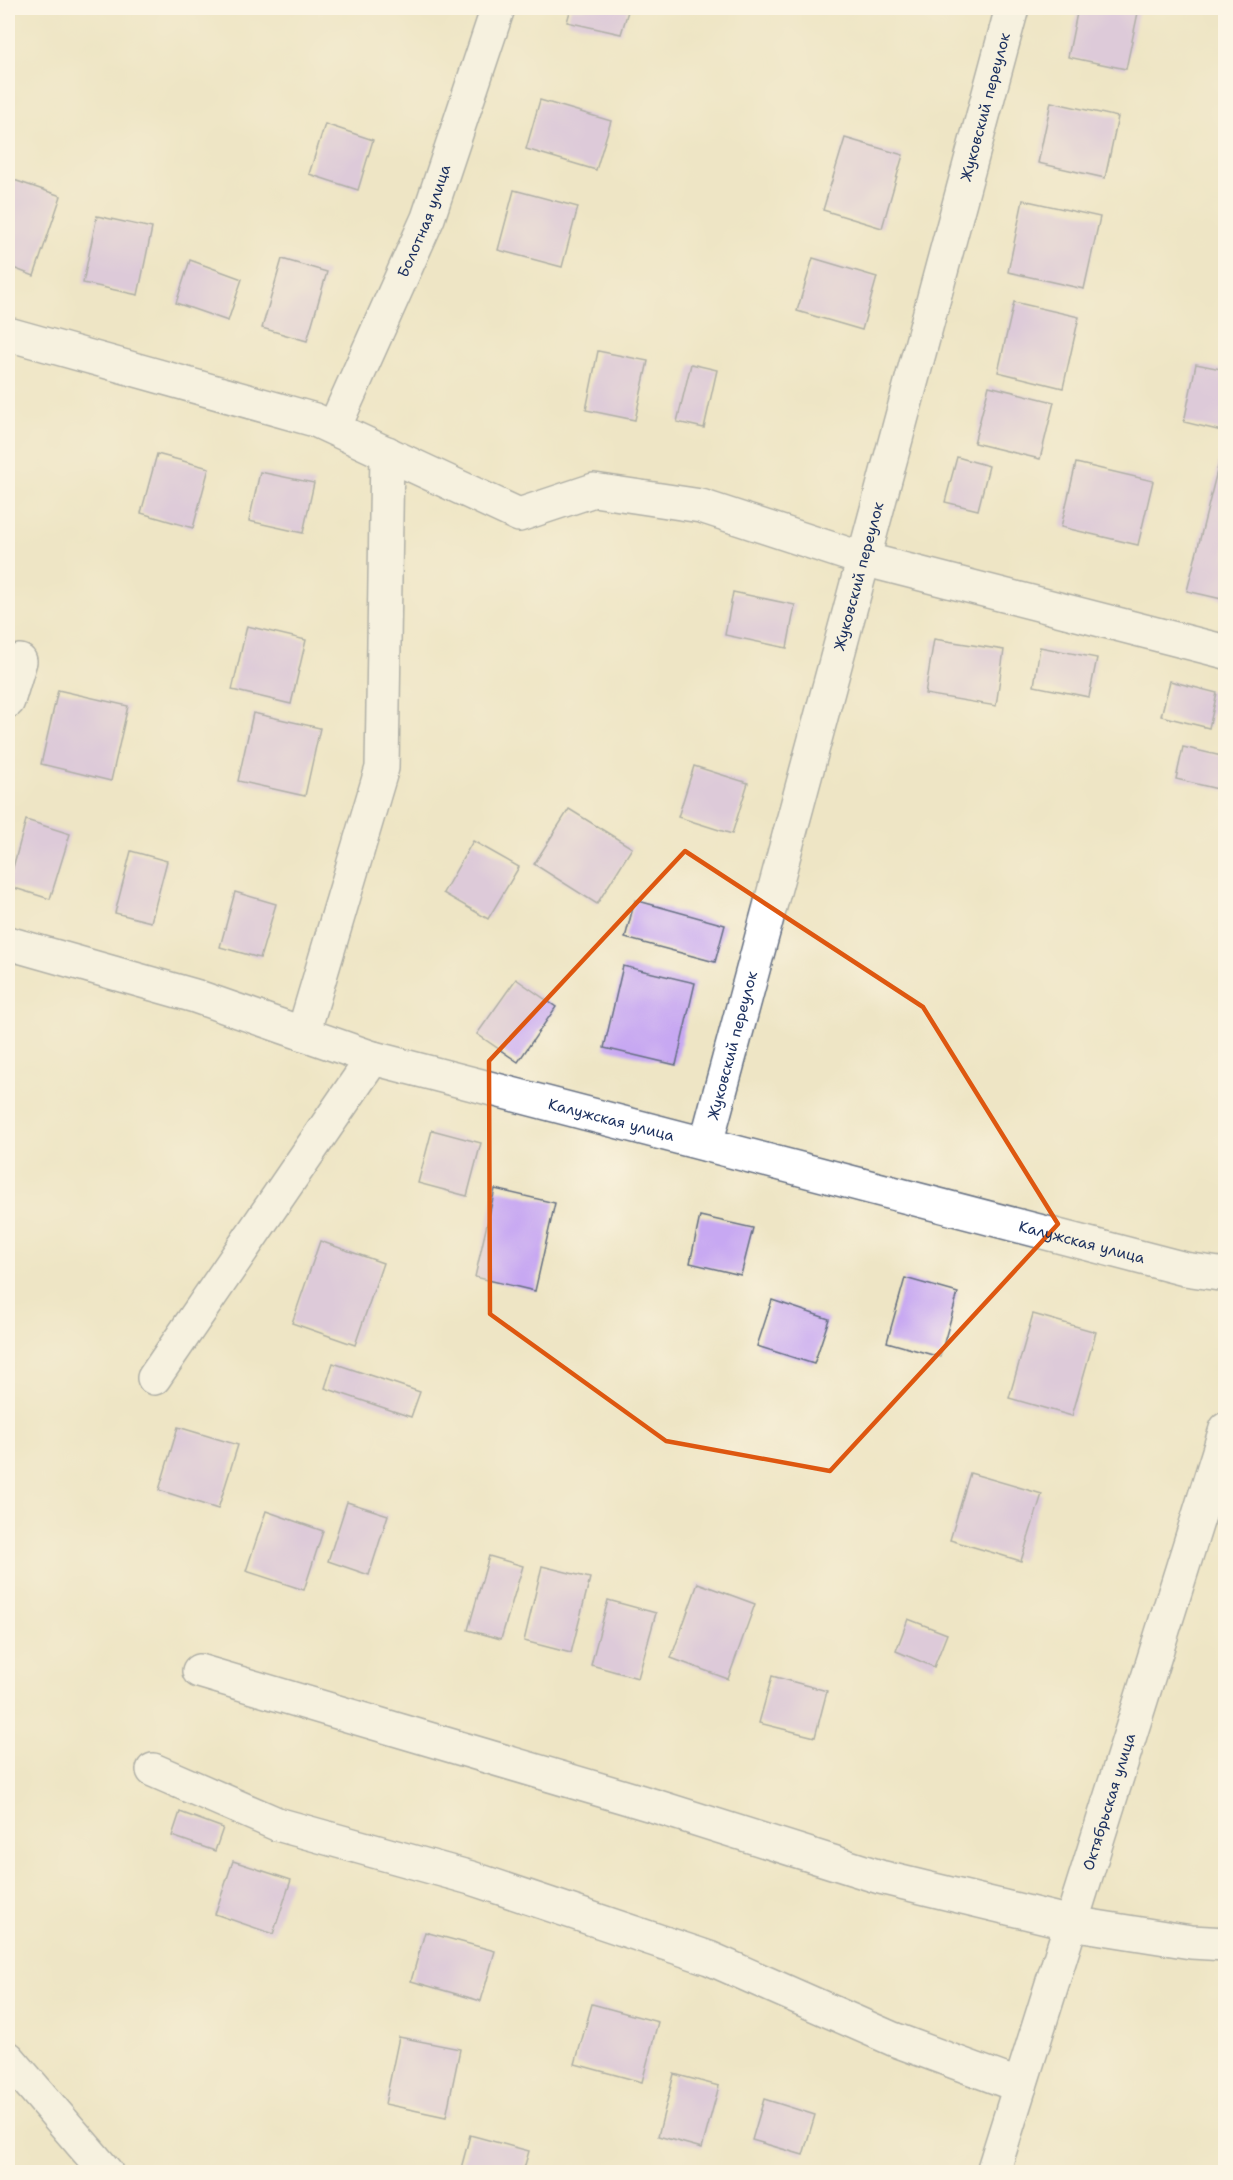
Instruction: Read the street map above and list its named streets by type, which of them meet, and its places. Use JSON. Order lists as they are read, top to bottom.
{
  "streets": {
    "street": [
      "Жуковский переулок",
      "Болотная улица",
      "Калужская улица",
      "Октябрьская улица"
    ]
  },
  "crossings": [
    ["Жуковский переулок", "Калужская улица"]
  ]
}
